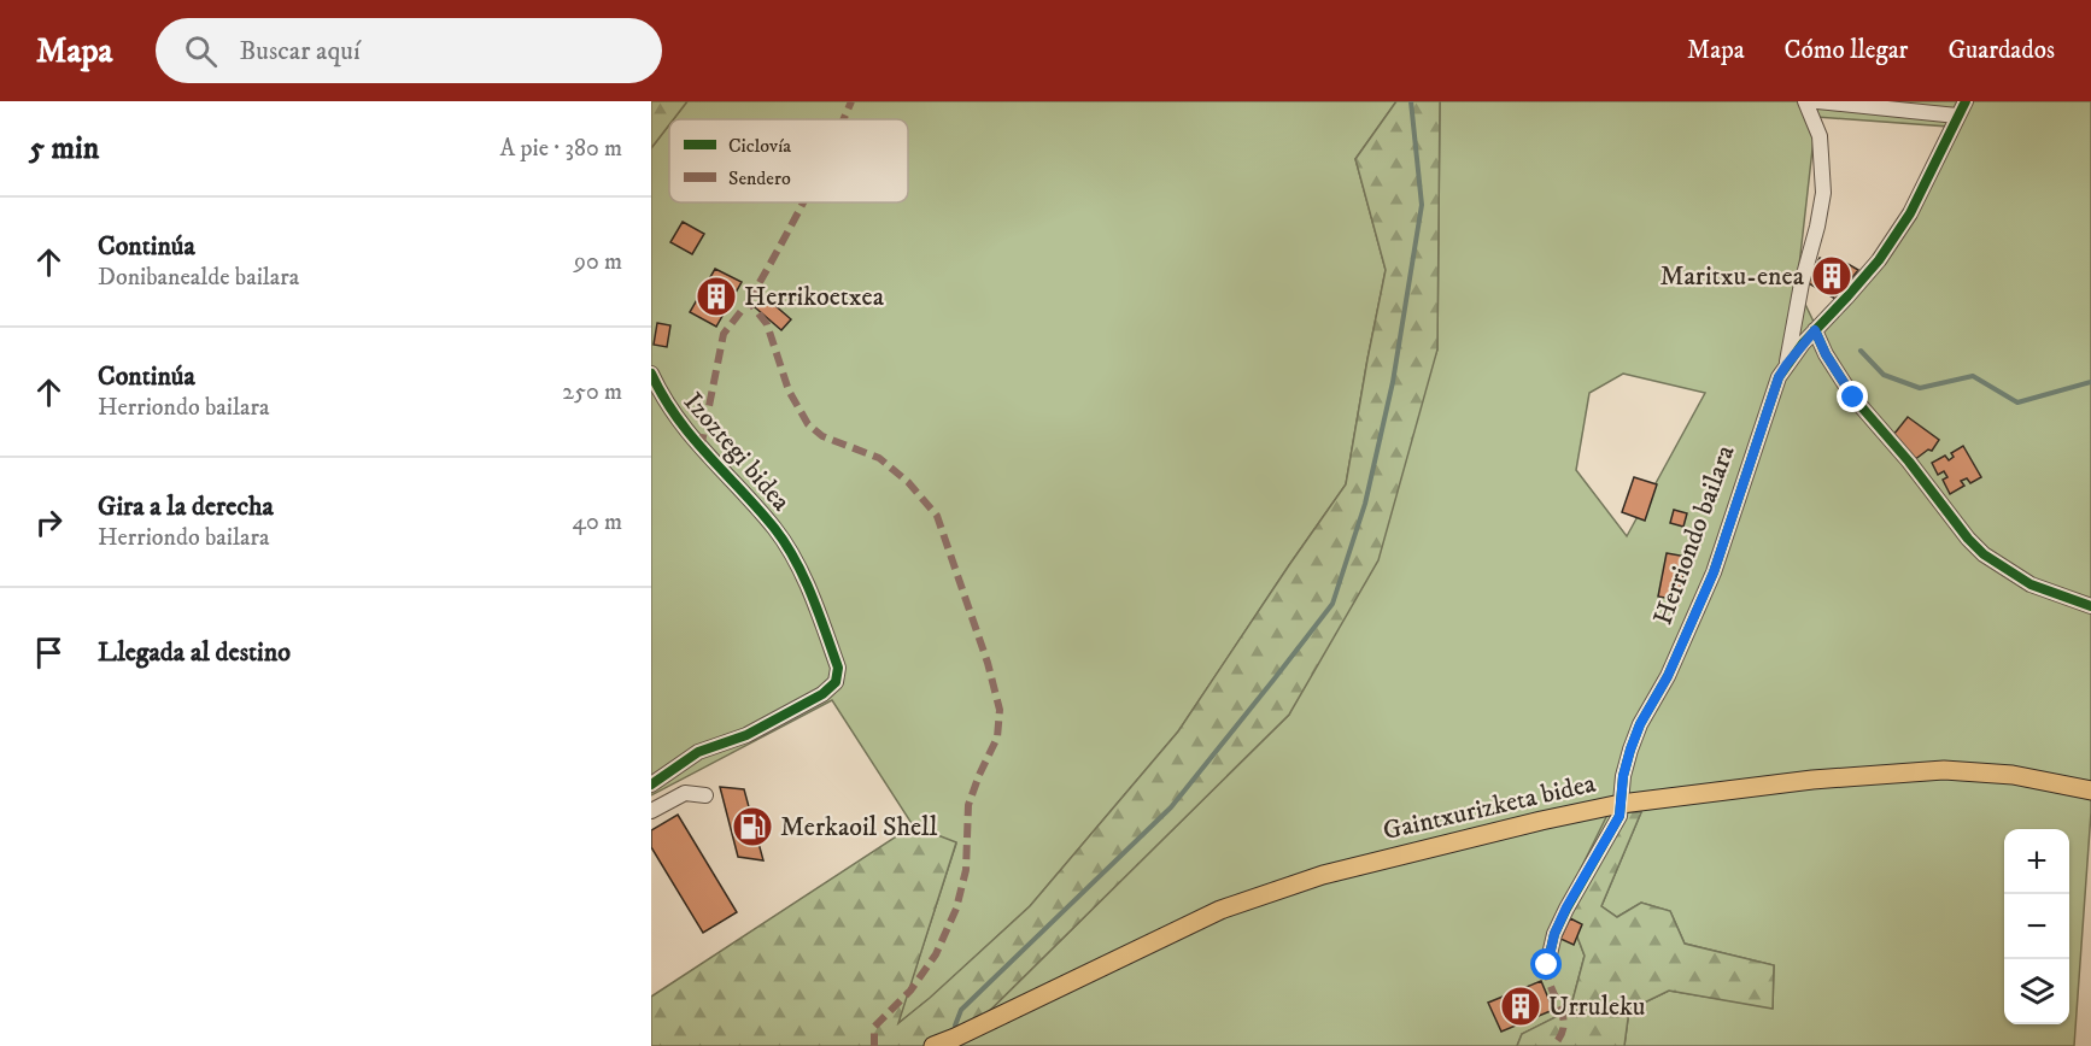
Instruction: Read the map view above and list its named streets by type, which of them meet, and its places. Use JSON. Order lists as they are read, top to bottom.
{
  "streets": {
    "main road": ["Gaintxurizketa bidea"],
    "street": ["Izoztegi bidea", "Herriondo bailara"]
  },
  "crossings": [
    ["Herriondo bailara", "Gaintxurizketa bidea"]
  ],
  "places": {
    "building": ["Maritxu-enea", "Herrikoetxea", "Urruleku"],
    "fuel station": ["Merkaoil Shell"]
  },
  "legend": ["Ciclovía", "Sendero"],
  "page": {
    "header": "Mapa",
    "search": "Buscar aquí",
    "nav": ["Mapa", "Cómo llegar", "Guardados"],
    "heading": ["5 min", "A pie · 380 m"],
    "list": [
      ["Continúa", "Donibanealde bailara", "90 m"],
      ["Continúa", "Herriondo bailara", "250 m"],
      ["Gira a la derecha", "Herriondo bailara", "40 m"],
      "Llegada al destino"
    ],
    "map_buttons": ["+", "−"]
  }
}
